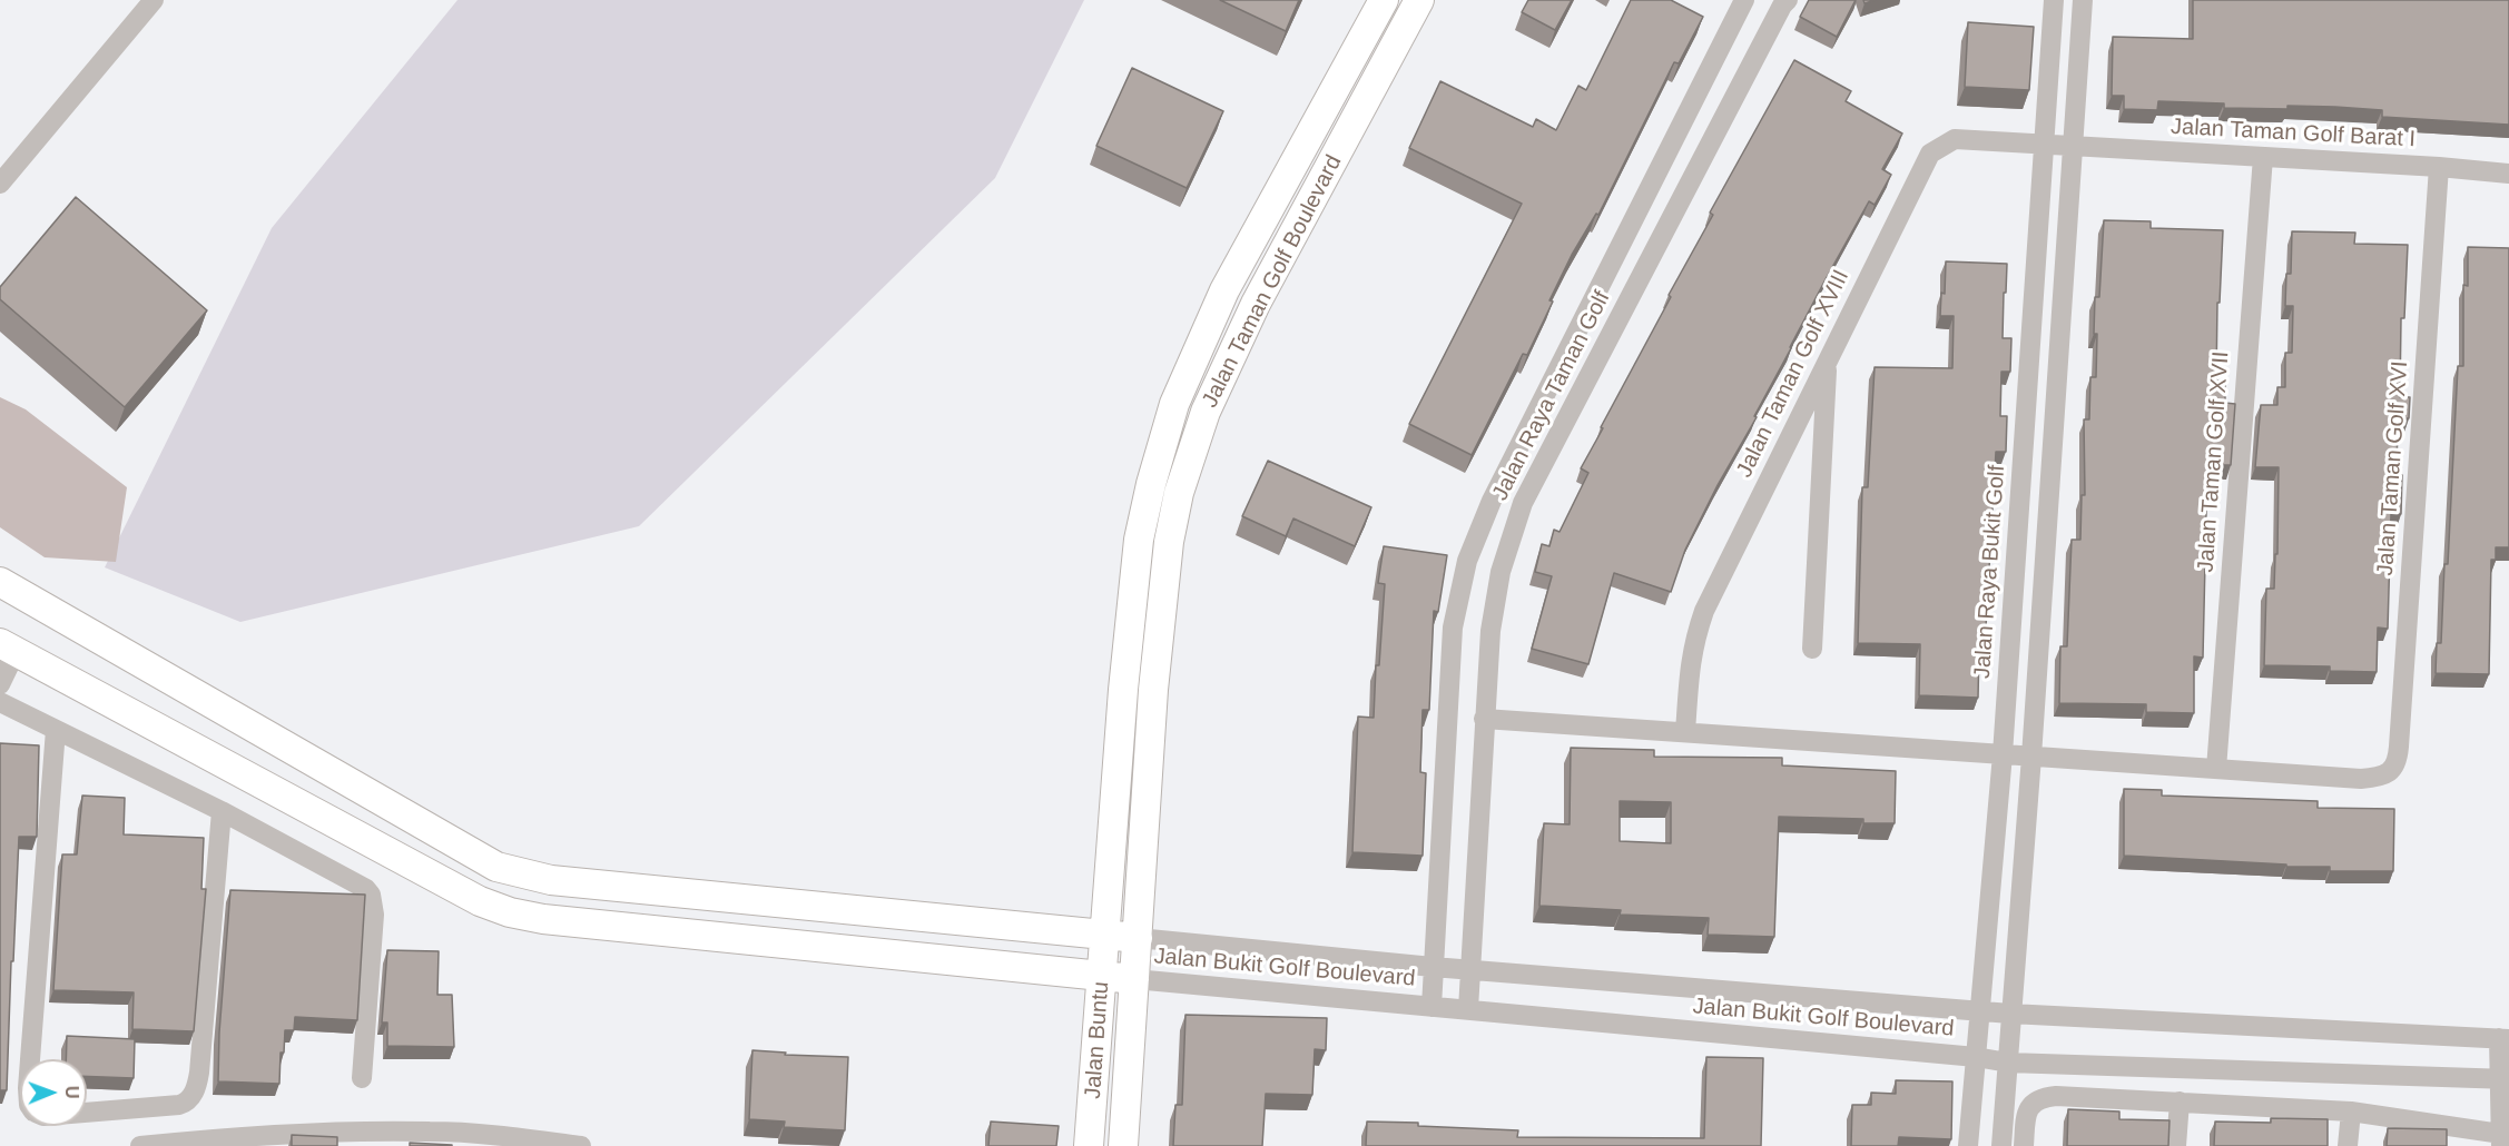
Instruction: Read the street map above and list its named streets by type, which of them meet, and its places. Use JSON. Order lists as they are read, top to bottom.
{
  "streets": {
    "street": [
      "Jalan Taman Golf Barat I",
      "Jalan Taman Golf Boulevard",
      "Jalan Taman Golf XVIII",
      "Jalan Raya Taman Golf",
      "Jalan Taman Golf XVII",
      "Jalan Taman Golf XVI",
      "Jalan Raya Bukit Golf",
      "Jalan Bukit Golf Boulevard",
      "Jalan Buntu"
    ]
  },
  "crossings": [
    ["Jalan Taman Golf Barat I", "Jalan Taman Golf XVIII"],
    ["Jalan Taman Golf Barat I", "Jalan Taman Golf XVII"],
    ["Jalan Taman Golf Barat I", "Jalan Taman Golf XVI"],
    ["Jalan Taman Golf Boulevard", "Jalan Bukit Golf Boulevard"],
    ["Jalan Taman Golf Boulevard", "Jalan Buntu"],
    ["Jalan Taman Golf XVIII", "Jalan Raya Bukit Golf"],
    ["Jalan Raya Taman Golf", "Jalan Bukit Golf Boulevard"],
    ["Jalan Taman Golf XVII", "Jalan Taman Golf XVI"],
    ["Jalan Raya Bukit Golf", "Jalan Bukit Golf Boulevard"],
    ["Jalan Bukit Golf Boulevard", "Jalan Buntu"]
  ],
  "north": "right"
}
